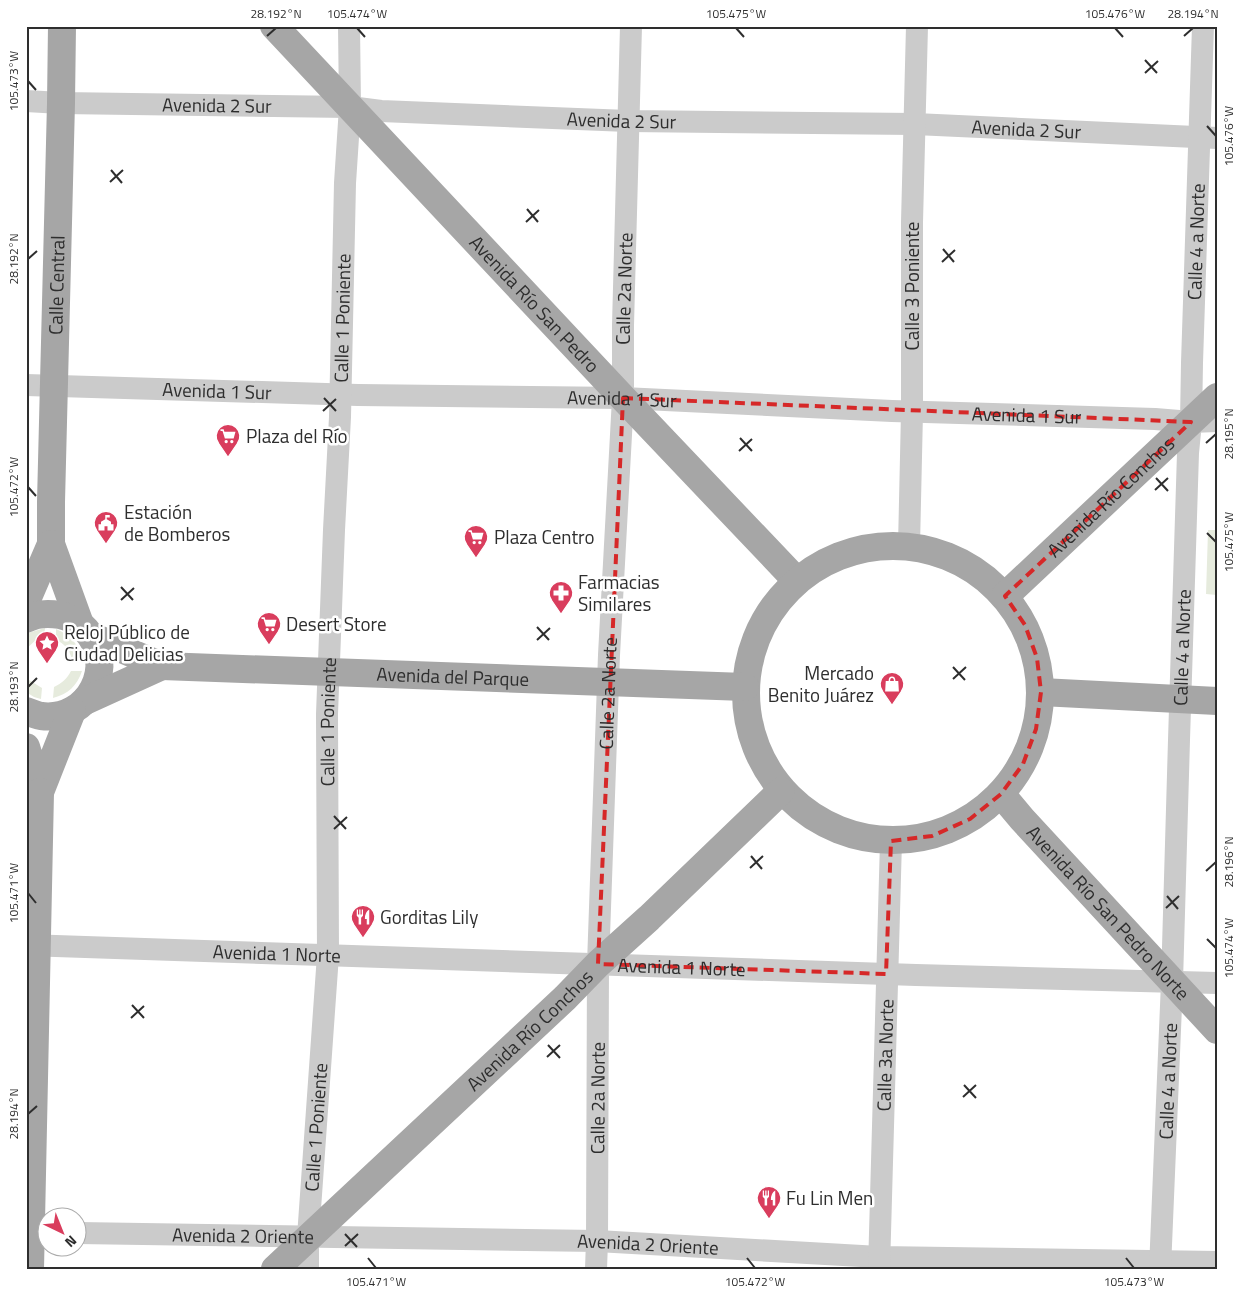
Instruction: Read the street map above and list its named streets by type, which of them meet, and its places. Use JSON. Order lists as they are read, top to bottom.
{
  "streets": {
    "main road": [
      "Calle Central",
      "Avenida Río San Pedro",
      "Avenida Río Conchos",
      "Avenida del Parque",
      "Avenida Río San Pedro Norte"
    ],
    "street": [
      "Avenida 2 Sur",
      "Calle 4 a Norte",
      "Calle 3 Poniente",
      "Calle 2a Norte",
      "Calle 1 Poniente",
      "Avenida 1 Sur",
      "Avenida 1 Norte",
      "Calle 3a Norte",
      "Avenida 2 Oriente"
    ]
  },
  "crossings": [
    ["Avenida 2 Sur", "Calle 4 a Norte"],
    ["Avenida 2 Sur", "Calle Central"],
    ["Avenida 2 Sur", "Calle 3 Poniente"],
    ["Avenida 2 Sur", "Calle 2a Norte"],
    ["Avenida 2 Sur", "Avenida Río San Pedro"],
    ["Avenida 2 Sur", "Calle 1 Poniente"],
    ["Calle 4 a Norte", "Avenida 1 Sur"],
    ["Calle 4 a Norte", "Avenida Río Conchos"],
    ["Calle 4 a Norte", "Avenida Río San Pedro Norte"],
    ["Calle 4 a Norte", "Avenida 1 Norte"],
    ["Calle 4 a Norte", "Avenida 2 Oriente"],
    ["Calle Central", "Avenida 1 Sur"],
    ["Calle 3 Poniente", "Avenida 1 Sur"],
    ["Calle 2a Norte", "Avenida Río San Pedro"],
    ["Calle 2a Norte", "Avenida 1 Sur"],
    ["Calle 2a Norte", "Avenida Río Conchos"],
    ["Calle 2a Norte", "Avenida del Parque"],
    ["Calle 2a Norte", "Avenida 1 Norte"],
    ["Calle 2a Norte", "Avenida 2 Oriente"],
    ["Avenida Río San Pedro", "Calle 1 Poniente"],
    ["Avenida Río San Pedro", "Avenida 1 Sur"],
    ["Calle 1 Poniente", "Avenida 1 Sur"],
    ["Calle 1 Poniente", "Avenida Río Conchos"],
    ["Calle 1 Poniente", "Avenida del Parque"],
    ["Calle 1 Poniente", "Avenida 1 Norte"],
    ["Calle 1 Poniente", "Avenida 2 Oriente"],
    ["Avenida 1 Sur", "Avenida Río Conchos"],
    ["Avenida Río Conchos", "Avenida 1 Norte"],
    ["Avenida Río Conchos", "Avenida 2 Oriente"],
    ["Avenida Río San Pedro Norte", "Avenida 1 Norte"],
    ["Avenida 1 Norte", "Calle 3a Norte"],
    ["Calle 3a Norte", "Avenida 2 Oriente"]
  ],
  "places": {
    "supermarket": ["Plaza del Río", "Plaza Centro", "Desert Store"],
    "public building": ["Estación de Bomberos"],
    "pharmacy": ["Farmacias Similares"],
    "place": ["Reloj Público de Ciudad Delicias"],
    "shop": ["Mercado Benito Juárez"],
    "restaurant": ["Gorditas Lily", "Fu Lin Men"]
  },
  "north": "bottom right",
  "coordinates": [
    "28.192°N",
    "105.474°W",
    "105.475°W",
    "105.476°W",
    "28.194°N",
    "105.473°W",
    "28.195°N",
    "105.472°W",
    "28.193°N",
    "28.196°N",
    "105.471°W"
  ]
}
